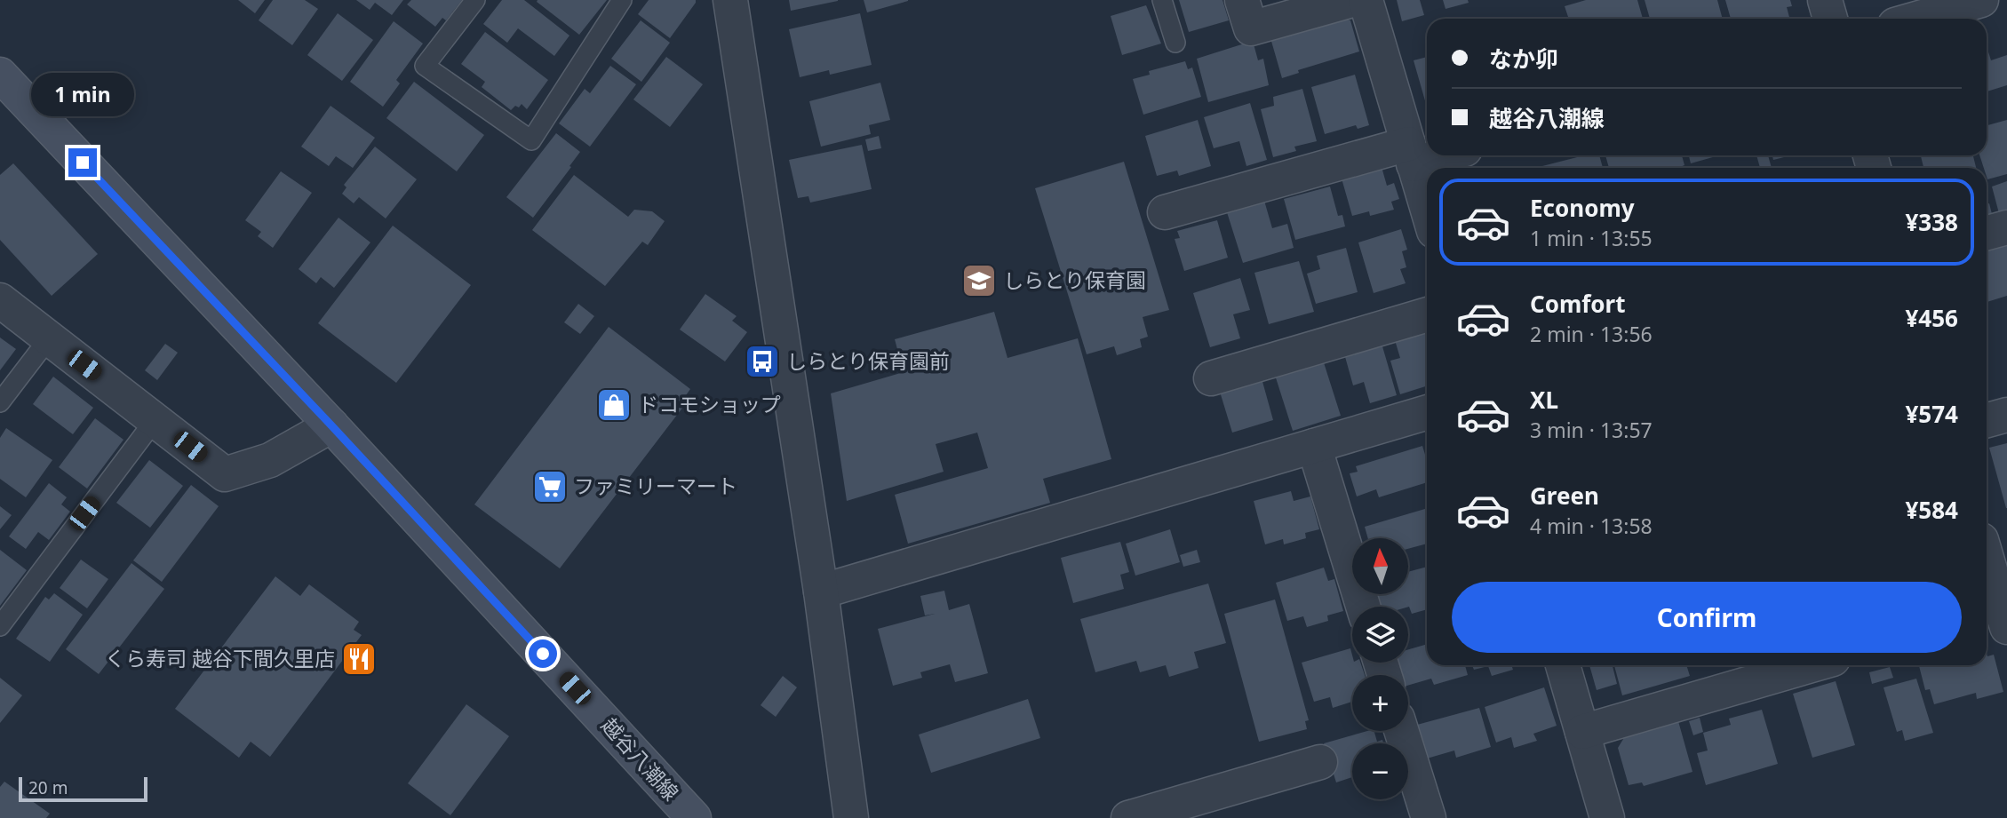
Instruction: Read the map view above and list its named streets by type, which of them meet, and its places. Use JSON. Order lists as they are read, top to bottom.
{
  "streets": {
    "main road": ["越谷八潮線"]
  },
  "places": {
    "school or university": ["しらとり保育園"],
    "bus stop": ["しらとり保育園前"],
    "shop": ["ドコモショップ"],
    "supermarket": ["ファミリーマート"],
    "restaurant": ["くら寿司 越谷下間久里店"]
  },
  "scale_bar": "20 m",
  "north": "top",
  "page": {
    "banner": ["なか卯", "越谷八潮線"],
    "bubble": "1 min",
    "list": [
      {
        "name": "Economy",
        "note": "1 min · 13:55",
        "value": "¥338"
      },
      {
        "name": "Comfort",
        "note": "2 min · 13:56",
        "value": "¥456"
      },
      {
        "name": "XL",
        "note": "3 min · 13:57",
        "value": "¥574"
      },
      {
        "name": "Green",
        "note": "4 min · 13:58",
        "value": "¥584"
      }
    ],
    "map_buttons": ["+", "−"],
    "buttons": "Confirm",
    "scale": "20 m"
  }
}
